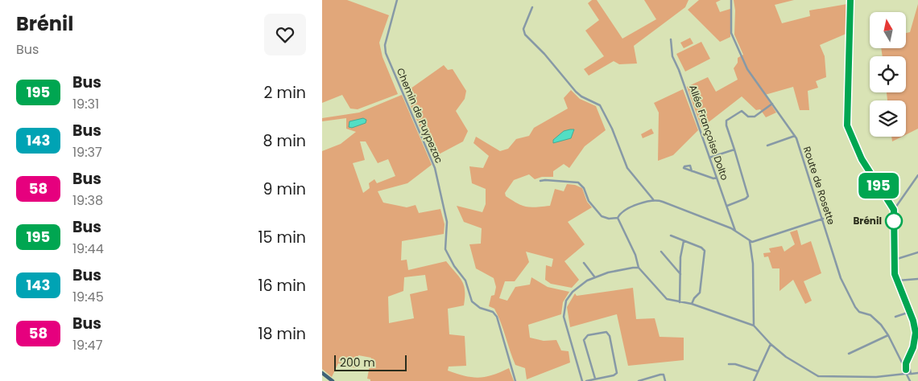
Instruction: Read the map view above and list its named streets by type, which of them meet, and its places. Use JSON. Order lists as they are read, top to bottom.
{
  "streets": {
    "street": ["Chemin de Puypezac", "Allée Françoise Dolto", "Route de Rosette"]
  },
  "places": ["Brénil"],
  "lines": ["bus line 195"],
  "scale_bar": "200 m",
  "north": "top",
  "page": {
    "heading": ["Brénil", "Bus"],
    "on_map": "195",
    "list": [
      {
        "mark": "195",
        "name": "Bus",
        "note": "19:31",
        "value": "2 min"
      },
      {
        "mark": "143",
        "name": "Bus",
        "note": "19:37",
        "value": "8 min"
      },
      {
        "mark": "58",
        "name": "Bus",
        "note": "19:38",
        "value": "9 min"
      },
      {
        "mark": "195",
        "name": "Bus",
        "note": "19:44",
        "value": "15 min"
      },
      {
        "mark": "143",
        "name": "Bus",
        "note": "19:45",
        "value": "16 min"
      },
      {
        "mark": "58",
        "name": "Bus",
        "note": "19:47",
        "value": "18 min"
      }
    ],
    "scale": "200 m"
  }
}
